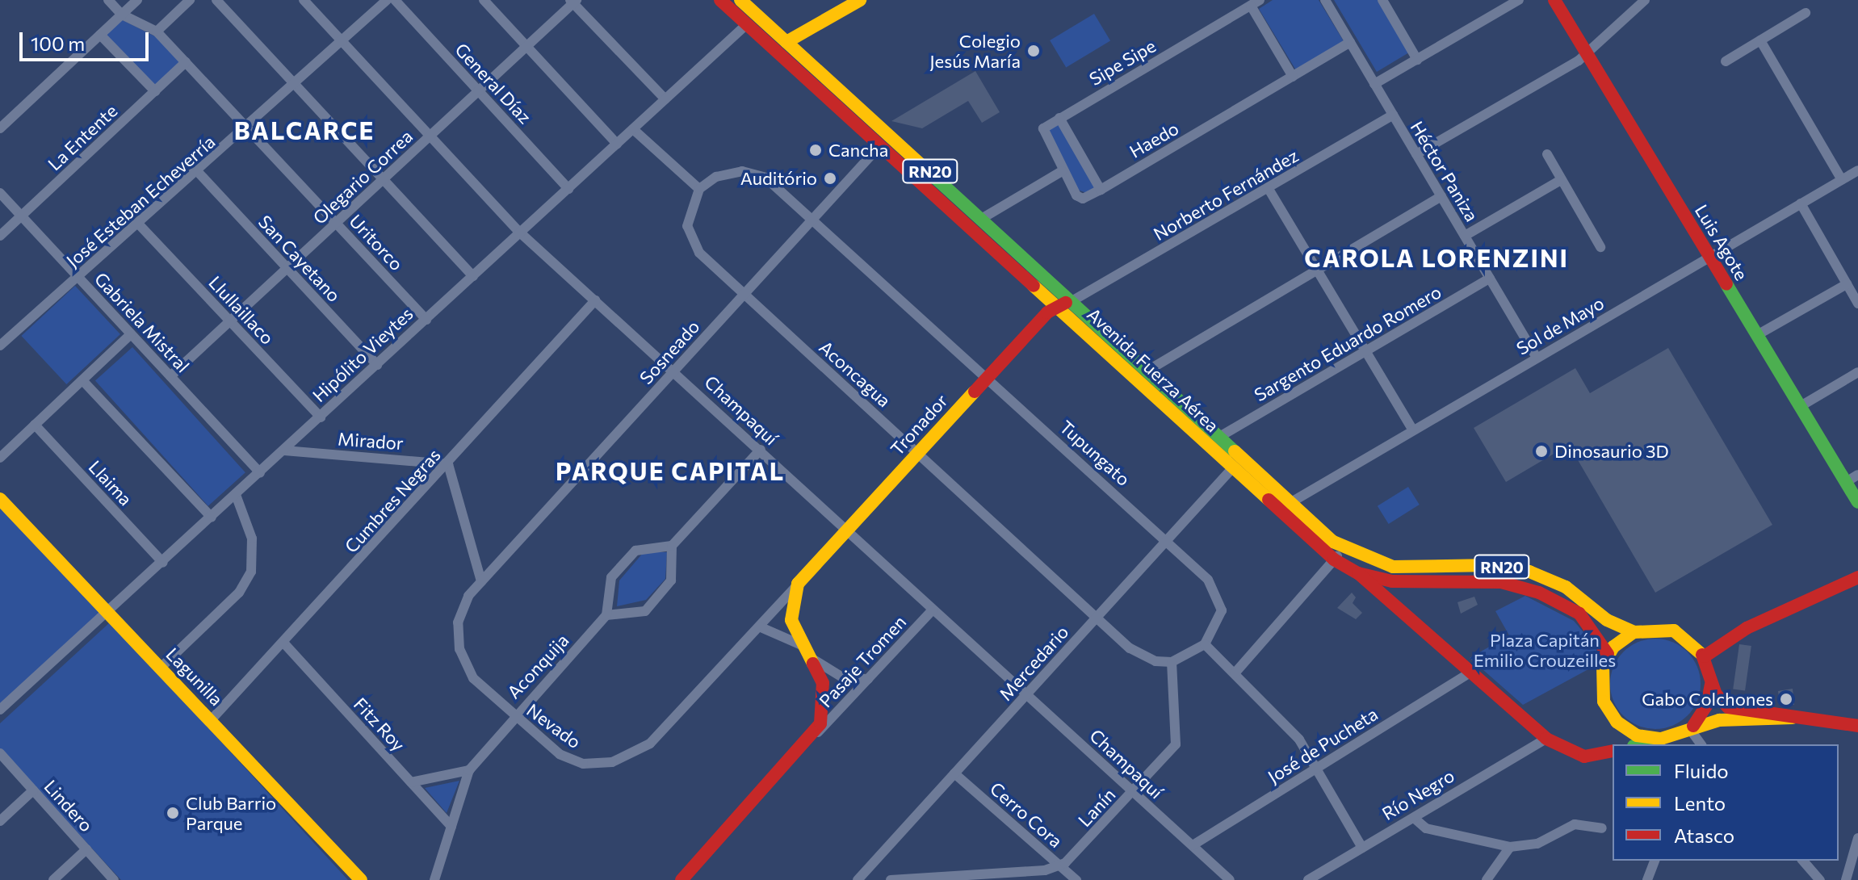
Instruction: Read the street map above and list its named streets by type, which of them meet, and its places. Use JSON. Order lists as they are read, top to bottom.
{
  "streets": {
    "main road": [
      "RN20",
      "Luis Agote",
      "Avenida Fuerza Aérea",
      "Tronador",
      "Lagunilla"
    ],
    "street": [
      "Sipe Sipe",
      "General Díaz",
      "La Entente",
      "Haedo",
      "Héctor Paniza",
      "Olegario Correa",
      "Norberto Fernández",
      "José Esteban Echeverría",
      "Uritorco",
      "San Cayetano",
      "Llullaillaco",
      "Gabriela Mistral",
      "Sol de Mayo",
      "Sargento Eduardo Romero",
      "Sosneado",
      "Hipólito Vieytes",
      "Aconcagua",
      "Champaquí",
      "Mirador",
      "Tupungato",
      "Llaima",
      "Cumbres Negras",
      "Pasaje Tromen",
      "Mercedario",
      "Aconquija",
      "Fitz Roy",
      "Nevado",
      "José de Pucheta",
      "Río Negro",
      "Lindero",
      "Lanín",
      "Cerro Cora"
    ]
  },
  "crossings": [
    ["General Díaz", "Olegario Correa"],
    ["General Díaz", "Hipólito Vieytes"],
    ["La Entente", "Uritorco"],
    ["La Entente", "Gabriela Mistral"],
    ["Haedo", "Héctor Paniza"],
    ["RN20", "Avenida Fuerza Aérea"],
    ["Héctor Paniza", "Norberto Fernández"],
    ["Héctor Paniza", "Sol de Mayo"],
    ["Héctor Paniza", "Sargento Eduardo Romero"],
    ["Olegario Correa", "Uritorco"],
    ["Olegario Correa", "San Cayetano"],
    ["Olegario Correa", "Llullaillaco"],
    ["Olegario Correa", "Gabriela Mistral"],
    ["Olegario Correa", "Champaquí"],
    ["Norberto Fernández", "Avenida Fuerza Aérea"],
    ["Norberto Fernández", "Tronador"],
    ["José Esteban Echeverría", "Uritorco"],
    ["José Esteban Echeverría", "San Cayetano"],
    ["José Esteban Echeverría", "Llullaillaco"],
    ["José Esteban Echeverría", "Gabriela Mistral"],
    ["José Esteban Echeverría", "Champaquí"],
    ["Uritorco", "Hipólito Vieytes"],
    ["Luis Agote", "Sol de Mayo"],
    ["San Cayetano", "Hipólito Vieytes"],
    ["Llullaillaco", "Hipólito Vieytes"],
    ["Gabriela Mistral", "Hipólito Vieytes"],
    ["Sol de Mayo", "Avenida Fuerza Aérea"],
    ["Sargento Eduardo Romero", "Avenida Fuerza Aérea"],
    ["Sosneado", "Avenida Fuerza Aérea"],
    ["Sosneado", "Aconcagua"],
    ["Sosneado", "Champaquí"],
    ["Sosneado", "Tupungato"],
    ["Sosneado", "Nevado"],
    ["Hipólito Vieytes", "Avenida Fuerza Aérea"],
    ["Hipólito Vieytes", "Champaquí"],
    ["Hipólito Vieytes", "Mirador"],
    ["Hipólito Vieytes", "Llaima"],
    ["Hipólito Vieytes", "Lagunilla"],
    ["Avenida Fuerza Aérea", "Tronador"],
    ["Avenida Fuerza Aérea", "Mercedario"],
    ["Aconcagua", "Tronador"],
    ["Aconcagua", "Tupungato"],
    ["Aconcagua", "Mercedario"],
    ["Aconcagua", "Lanín"],
    ["Champaquí", "Tronador"],
    ["Champaquí", "Cumbres Negras"],
    ["Champaquí", "Pasaje Tromen"],
    ["Champaquí", "Mercedario"],
    ["Champaquí", "José de Pucheta"],
    ["Champaquí", "Lanín"],
    ["Tronador", "Tupungato"],
    ["Tronador", "Pasaje Tromen"],
    ["Tronador", "Nevado"],
    ["Mirador", "Cumbres Negras"],
    ["Tupungato", "Mercedario"],
    ["Cumbres Negras", "Lagunilla"],
    ["Cumbres Negras", "Fitz Roy"],
    ["Mercedario", "Cerro Cora"],
    ["Aconquija", "Fitz Roy"],
    ["Aconquija", "Nevado"],
    ["Lanín", "Cerro Cora"]
  ],
  "districts": ["BALCARCE", "CAROLA LORENZINI", "PARQUE CAPITAL"],
  "parks": ["Plaza Capitán Emilio Crouzeilles"],
  "places": [
    "Colegio Jesús María",
    "Cancha",
    "Auditório",
    "Dinosaurio 3D",
    "Gabo Colchones",
    "Club Barrio Parque"
  ],
  "legend": ["Fluido", "Lento", "Atasco"],
  "scale_bar": "100 m"
}
